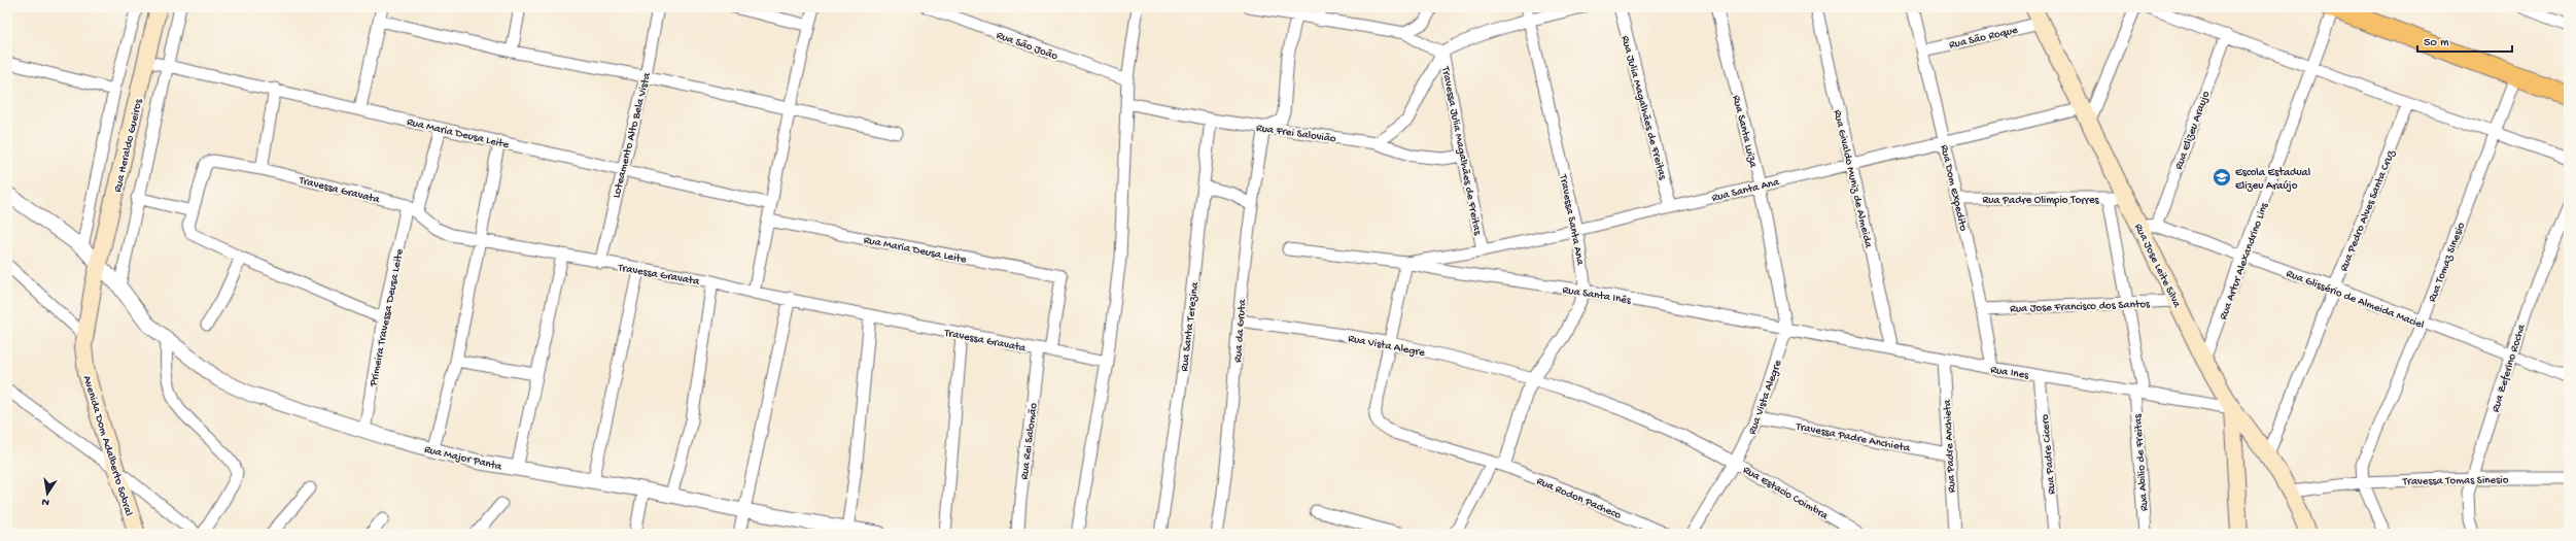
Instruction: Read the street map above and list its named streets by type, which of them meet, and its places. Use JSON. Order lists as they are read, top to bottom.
{
  "streets": {
    "main road": ["Rua Heraldo Gueiros", "Rua Jose Leite Silva", "Avenida Dom Adalberto Sobral"],
    "street": [
      "Rua São Roque",
      "Rua São João",
      "Rua Julia Magalhães de Freitas",
      "Rua Elizeu Araujo",
      "Rua Santa Luiza",
      "Rua Maria Deusa Leite",
      "Rua Frei Salovião",
      "Loteamento Alto Bela Vista",
      "Travessa Julia Magalhães de Freitas",
      "Rua Givaldo Muniz de Almeida",
      "Rua Dom Expedito",
      "Travessa Gravata",
      "Rua Santa Ana",
      "Rua Padre Olimpio Torres",
      "Rua Pedro Alves Santa Cruz",
      "Travessa Santa Ana",
      "Rua Artur Alexandrino Lins",
      "Rua Tomaz SInesio",
      "Rua Santa Inês",
      "Rua Glissério de Almeida Maciel",
      "Rua Jose Francisco dos Santos",
      "Primeira Travessa Deusa Leite",
      "Rua Santa Terezina",
      "Rua da Gruta",
      "Rua Vista Alegre",
      "Rua Zeferino Rocha",
      "Rua Ines",
      "Travessa Padre Anchieta",
      "Rua Rei Salomão",
      "Rua Padre Anchieta",
      "Rua Padre Cicero",
      "Rua Major Panta",
      "Rua Abilio de Freitas",
      "Travessa Tomas Sinesio",
      "Rua Estacio Coimbra",
      "Rua Rodon Pacheco"
    ]
  },
  "crossings": [
    ["Rua São Roque", "Rua Dom Expedito"],
    ["Rua São Roque", "Rua Jose Leite Silva"],
    ["Rua Julia Magalhães de Freitas", "Rua Santa Ana"],
    ["Rua Elizeu Araujo", "Rua Jose Leite Silva"],
    ["Rua Elizeu Araujo", "Rua Glissério de Almeida Maciel"],
    ["Rua Santa Luiza", "Rua Santa Ana"],
    ["Rua Santa Luiza", "Rua Santa Inês"],
    ["Rua Santa Luiza", "Rua Vista Alegre"],
    ["Rua Santa Luiza", "Rua Ines"],
    ["Rua Maria Deusa Leite", "Loteamento Alto Bela Vista"],
    ["Rua Maria Deusa Leite", "Rua Heraldo Gueiros"],
    ["Rua Maria Deusa Leite", "Travessa Gravata"],
    ["Rua Frei Salovião", "Travessa Julia Magalhães de Freitas"],
    ["Rua Frei Salovião", "Rua Santa Terezina"],
    ["Rua Frei Salovião", "Rua da Gruta"],
    ["Loteamento Alto Bela Vista", "Travessa Gravata"],
    ["Rua Heraldo Gueiros", "Travessa Gravata"],
    ["Rua Heraldo Gueiros", "Avenida Dom Adalberto Sobral"],
    ["Rua Heraldo Gueiros", "Rua Major Panta"],
    ["Travessa Julia Magalhães de Freitas", "Rua Santa Ana"],
    ["Rua Givaldo Muniz de Almeida", "Rua Santa Ana"],
    ["Rua Givaldo Muniz de Almeida", "Rua Ines"],
    ["Rua Dom Expedito", "Rua Santa Ana"],
    ["Rua Dom Expedito", "Rua Padre Olimpio Torres"],
    ["Rua Dom Expedito", "Rua Jose Francisco dos Santos"],
    ["Rua Dom Expedito", "Rua Ines"],
    ["Travessa Gravata", "Primeira Travessa Deusa Leite"],
    ["Travessa Gravata", "Rua Rei Salomão"],
    ["Rua Santa Ana", "Travessa Santa Ana"],
    ["Rua Santa Ana", "Rua Jose Leite Silva"],
    ["Rua Santa Ana", "Rua Santa Inês"],
    ["Rua Padre Olimpio Torres", "Rua Jose Leite Silva"],
    ["Rua Padre Olimpio Torres", "Rua Abilio de Freitas"],
    ["Rua Pedro Alves Santa Cruz", "Rua Glissério de Almeida Maciel"],
    ["Travessa Santa Ana", "Rua Santa Inês"],
    ["Rua Artur Alexandrino Lins", "Rua Jose Leite Silva"],
    ["Rua Artur Alexandrino Lins", "Rua Glissério de Almeida Maciel"],
    ["Rua Tomaz SInesio", "Rua Glissério de Almeida Maciel"],
    ["Rua Tomaz SInesio", "Travessa Tomas Sinesio"],
    ["Rua Jose Leite Silva", "Rua Glissério de Almeida Maciel"],
    ["Rua Jose Leite Silva", "Rua Jose Francisco dos Santos"],
    ["Rua Jose Leite Silva", "Rua Ines"],
    ["Rua Jose Leite Silva", "Rua Abilio de Freitas"],
    ["Rua Santa Inês", "Rua Vista Alegre"],
    ["Rua Santa Inês", "Rua Ines"],
    ["Rua Glissério de Almeida Maciel", "Rua Zeferino Rocha"],
    ["Rua Jose Francisco dos Santos", "Rua Abilio de Freitas"],
    ["Primeira Travessa Deusa Leite", "Rua Major Panta"],
    ["Rua da Gruta", "Rua Vista Alegre"],
    ["Rua Vista Alegre", "Rua Ines"],
    ["Rua Vista Alegre", "Travessa Padre Anchieta"],
    ["Rua Vista Alegre", "Rua Estacio Coimbra"],
    ["Rua Zeferino Rocha", "Travessa Tomas Sinesio"],
    ["Rua Ines", "Rua Padre Anchieta"],
    ["Rua Ines", "Rua Padre Cicero"],
    ["Rua Ines", "Rua Abilio de Freitas"],
    ["Travessa Padre Anchieta", "Rua Padre Anchieta"]
  ],
  "places": {
    "school or university": ["Escola Estadual Elizeu Araújo"]
  },
  "scale_bar": "50 m",
  "north": "bottom"
}
